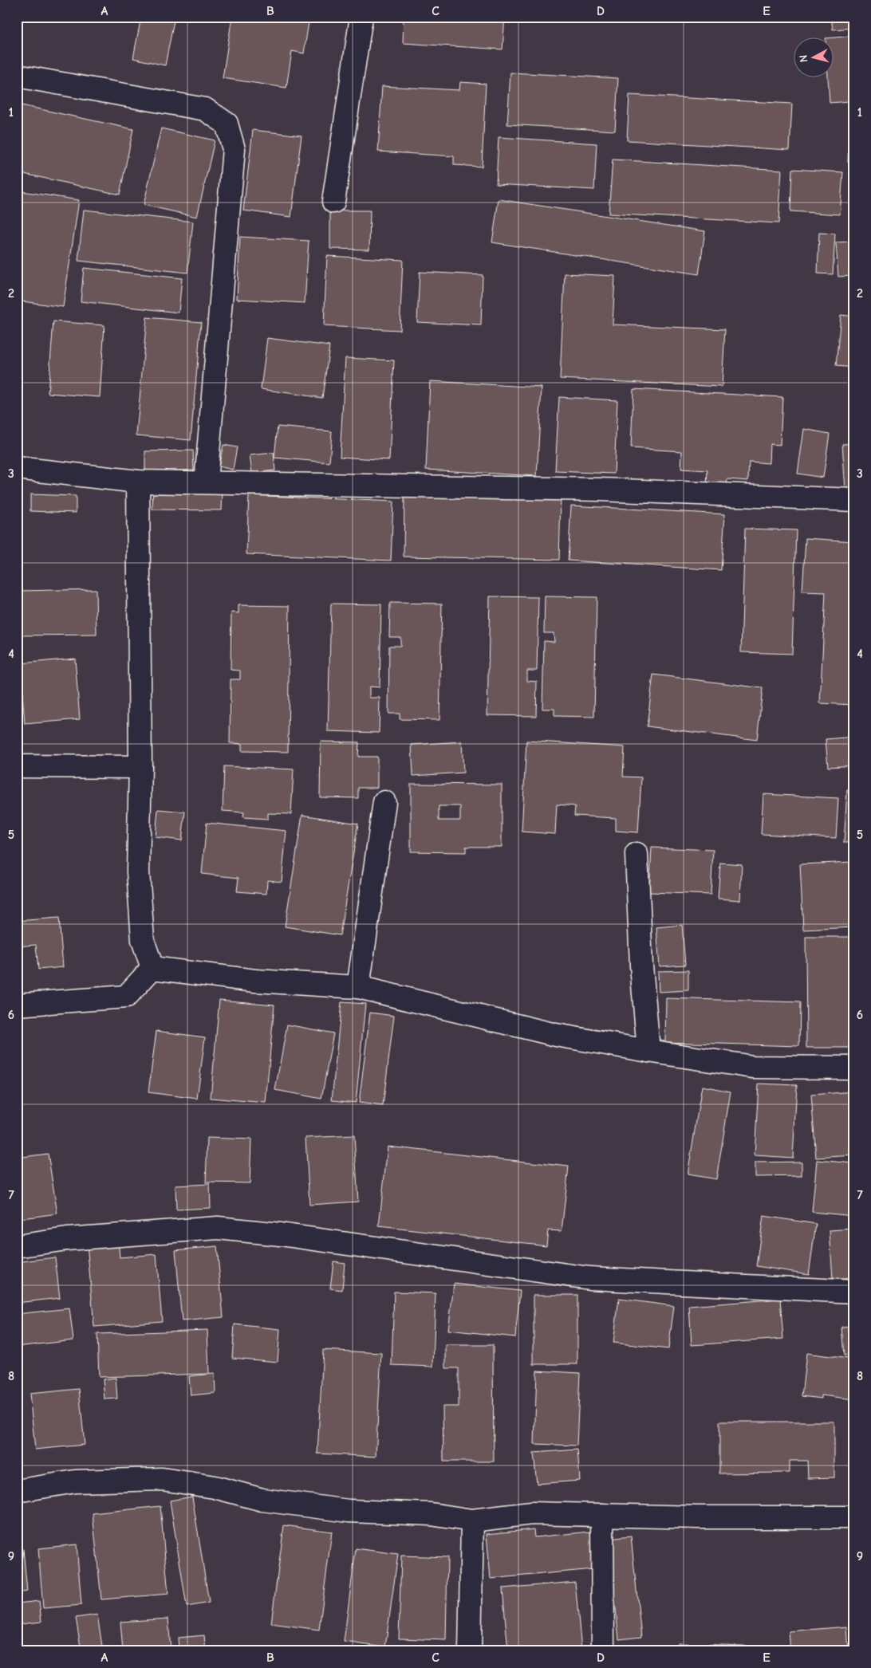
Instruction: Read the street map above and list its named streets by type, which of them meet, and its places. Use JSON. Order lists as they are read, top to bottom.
{
  "north": "left",
  "grid": {
    "columns": [
      "A",
      "B",
      "C",
      "D",
      "E"
    ],
    "rows": [
      "1",
      "2",
      "3",
      "4",
      "5",
      "6",
      "7",
      "8",
      "9"
    ]
  }
}
